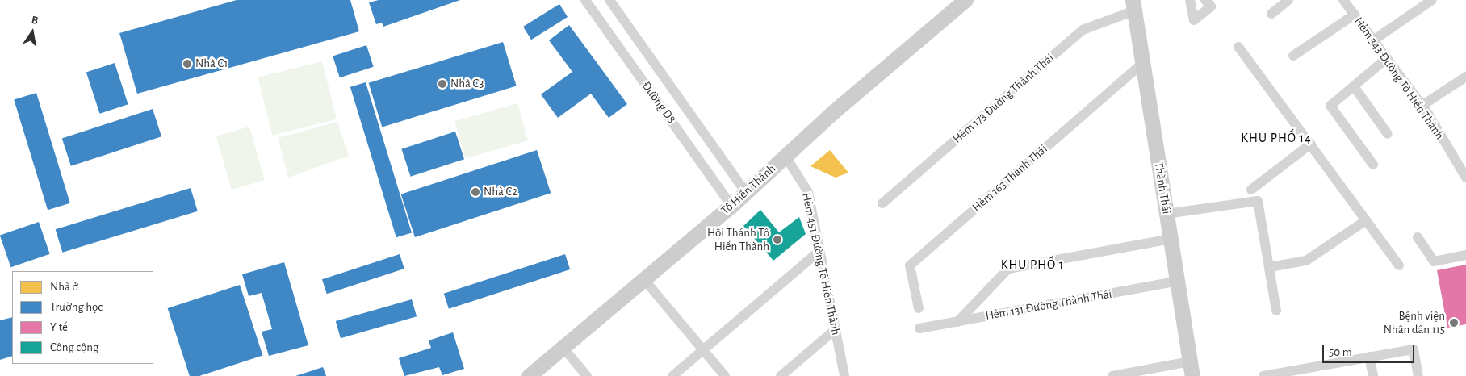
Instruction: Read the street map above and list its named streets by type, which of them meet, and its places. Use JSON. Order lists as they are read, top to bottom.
{
  "streets": {
    "main road": ["Thành Thái", "Tô Hiến Thành"],
    "street": [
      "Hẻm 343 Đường Tô Hiến Thành",
      "Hẻm 173 Đường Thành Thái",
      "Đường D8",
      "Hẻm 163 Thành Thái",
      "Hẻm 451 Đường Tô Hiến Thành",
      "Hẻm 131 Đường Thành Thái"
    ]
  },
  "crossings": [
    ["Hẻm 173 Đường Thành Thái", "Thành Thái"],
    ["Đường D8", "Tô Hiến Thành"],
    ["Hẻm 163 Thành Thái", "Thành Thái"],
    ["Thành Thái", "Hẻm 131 Đường Thành Thái"],
    ["Tô Hiến Thành", "Hẻm 451 Đường Tô Hiến Thành"]
  ],
  "districts": ["KHU PHỐ 14", "KHU PHỐ 1"],
  "places": [
    "Nhà C1",
    "Nhà C3",
    "Nhà C2",
    "Hội Thánh Tô Hiến Thành",
    "Bệnh viện Nhân dân 115"
  ],
  "legend": [
    "Nhà ở",
    "Trường học",
    "Y tế",
    "Công cộng"
  ],
  "scale_bar": "50 m",
  "north": "top"
}
